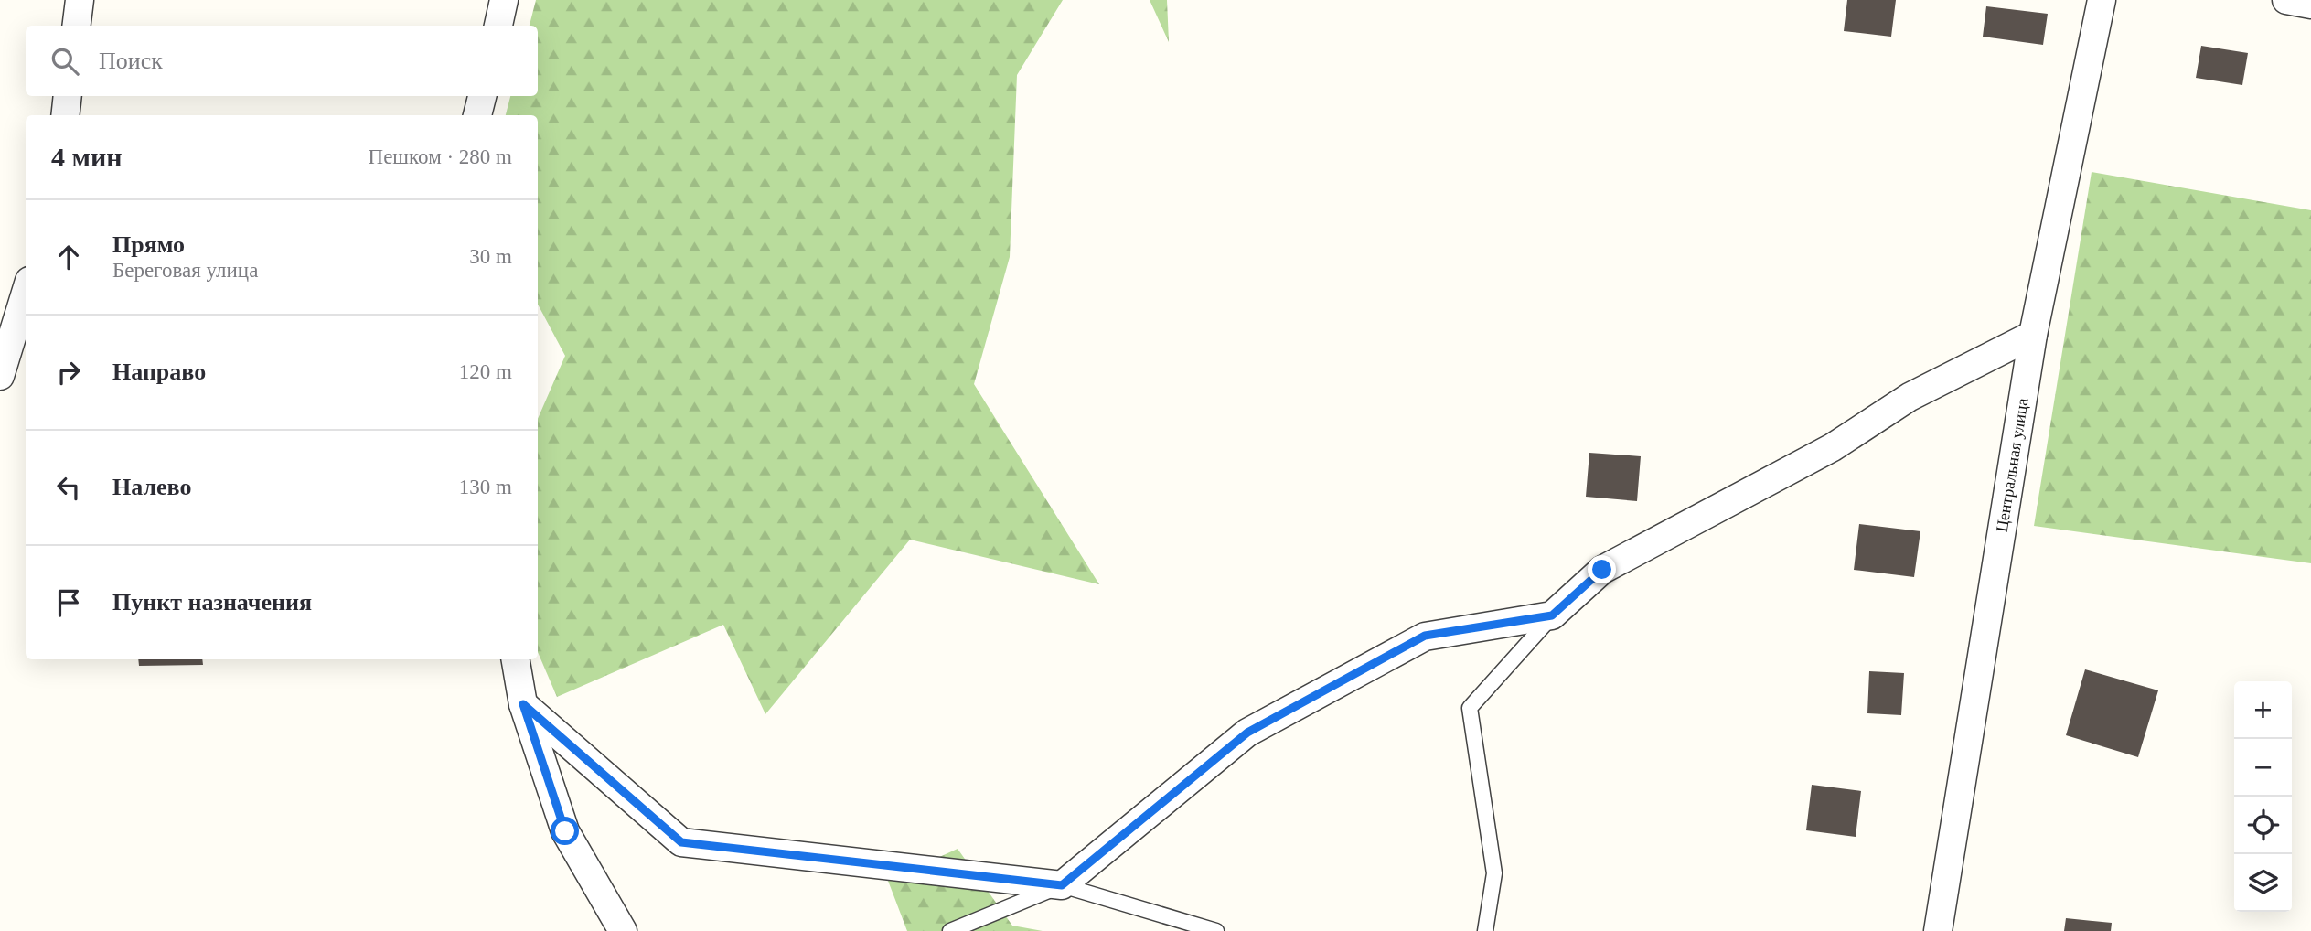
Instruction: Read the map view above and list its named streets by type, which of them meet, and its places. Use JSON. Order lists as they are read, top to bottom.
{
  "streets": {
    "street": ["Центральная улица"]
  },
  "page": {
    "search": "Поиск",
    "heading": ["4 мин", "Пешком · 280 m"],
    "list": [
      ["Прямо", "Береговая улица", "30 m"],
      ["Направо", "120 m"],
      ["Налево", "130 m"],
      "Пункт назначения"
    ],
    "map_buttons": ["+", "−"]
  }
}
